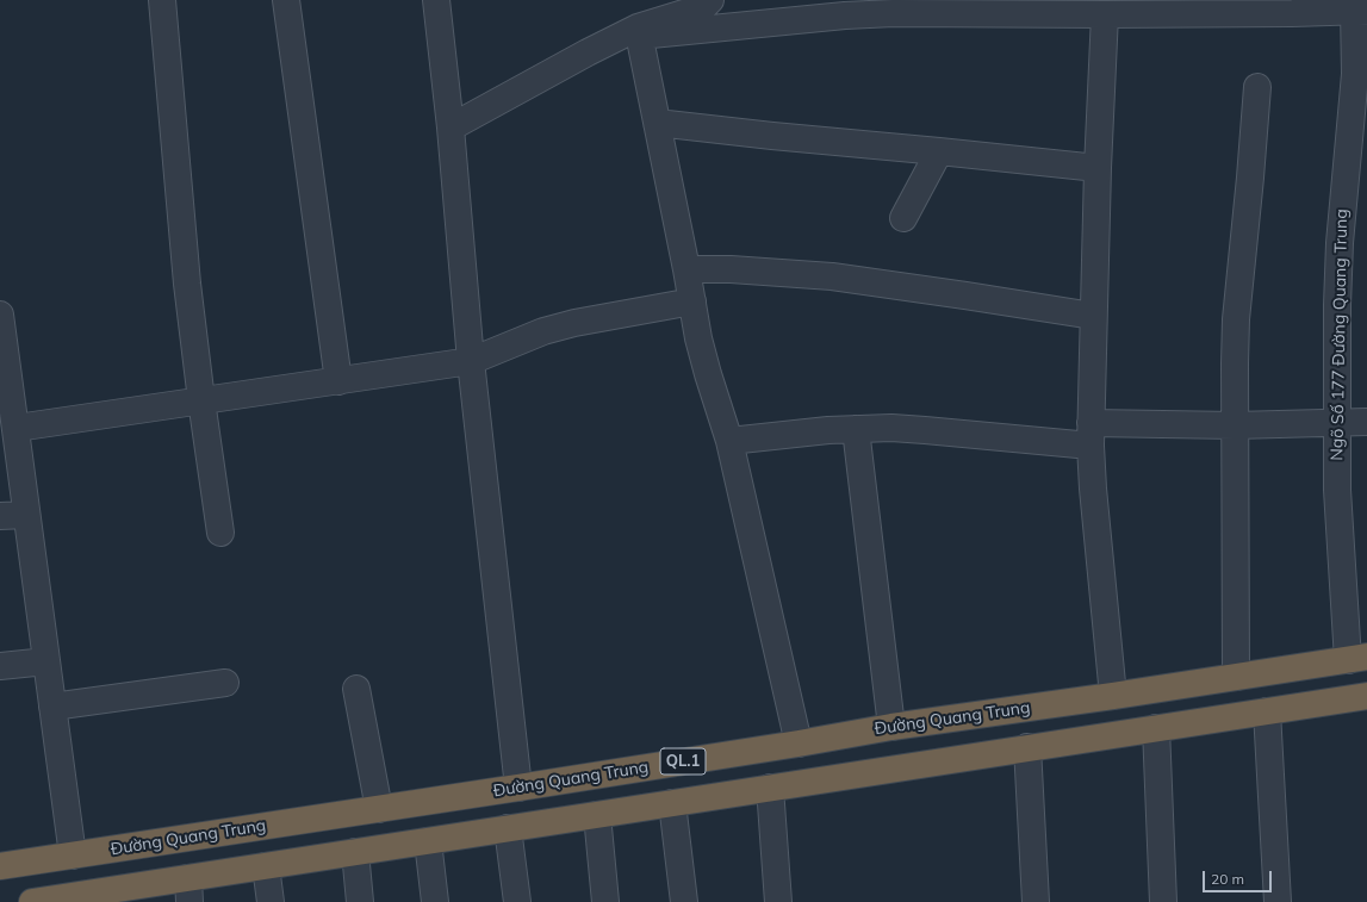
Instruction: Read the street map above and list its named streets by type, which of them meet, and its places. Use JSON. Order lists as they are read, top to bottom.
{
  "streets": {
    "highway": ["Đường Quang Trung", "QL.1"],
    "street": ["Ngõ Số 177 Đường Quang Trung"]
  },
  "crossings": [
    ["Ngõ Số 177 Đường Quang Trung", "Đường Quang Trung"]
  ],
  "scale_bar": "20 m"
}
